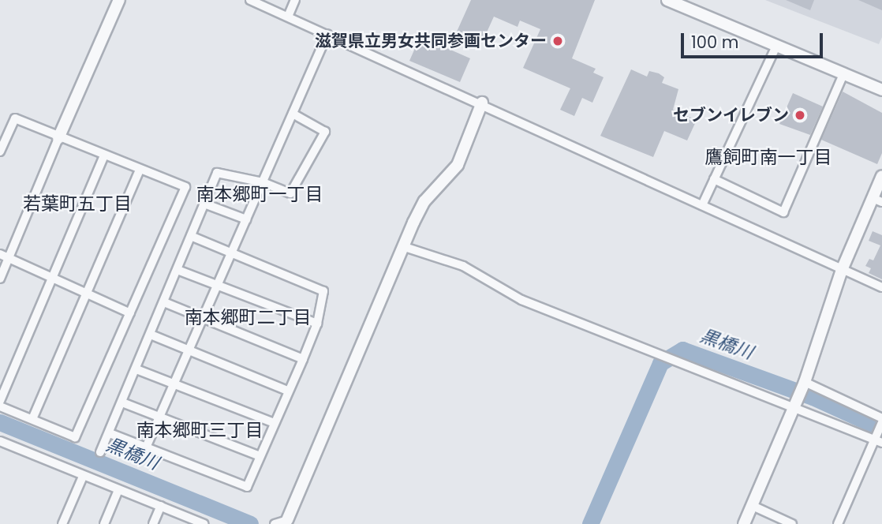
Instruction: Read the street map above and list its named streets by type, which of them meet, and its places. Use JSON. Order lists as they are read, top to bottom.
{
  "districts": [
    "鷹飼町南一丁目",
    "南本郷町一丁目",
    "若葉町五丁目",
    "南本郷町二丁目",
    "南本郷町三丁目"
  ],
  "water": ["黒橋川"],
  "places": ["滋賀県立男女共同参画センター", "セブンイレブン"],
  "scale_bar": "100 m"
}
